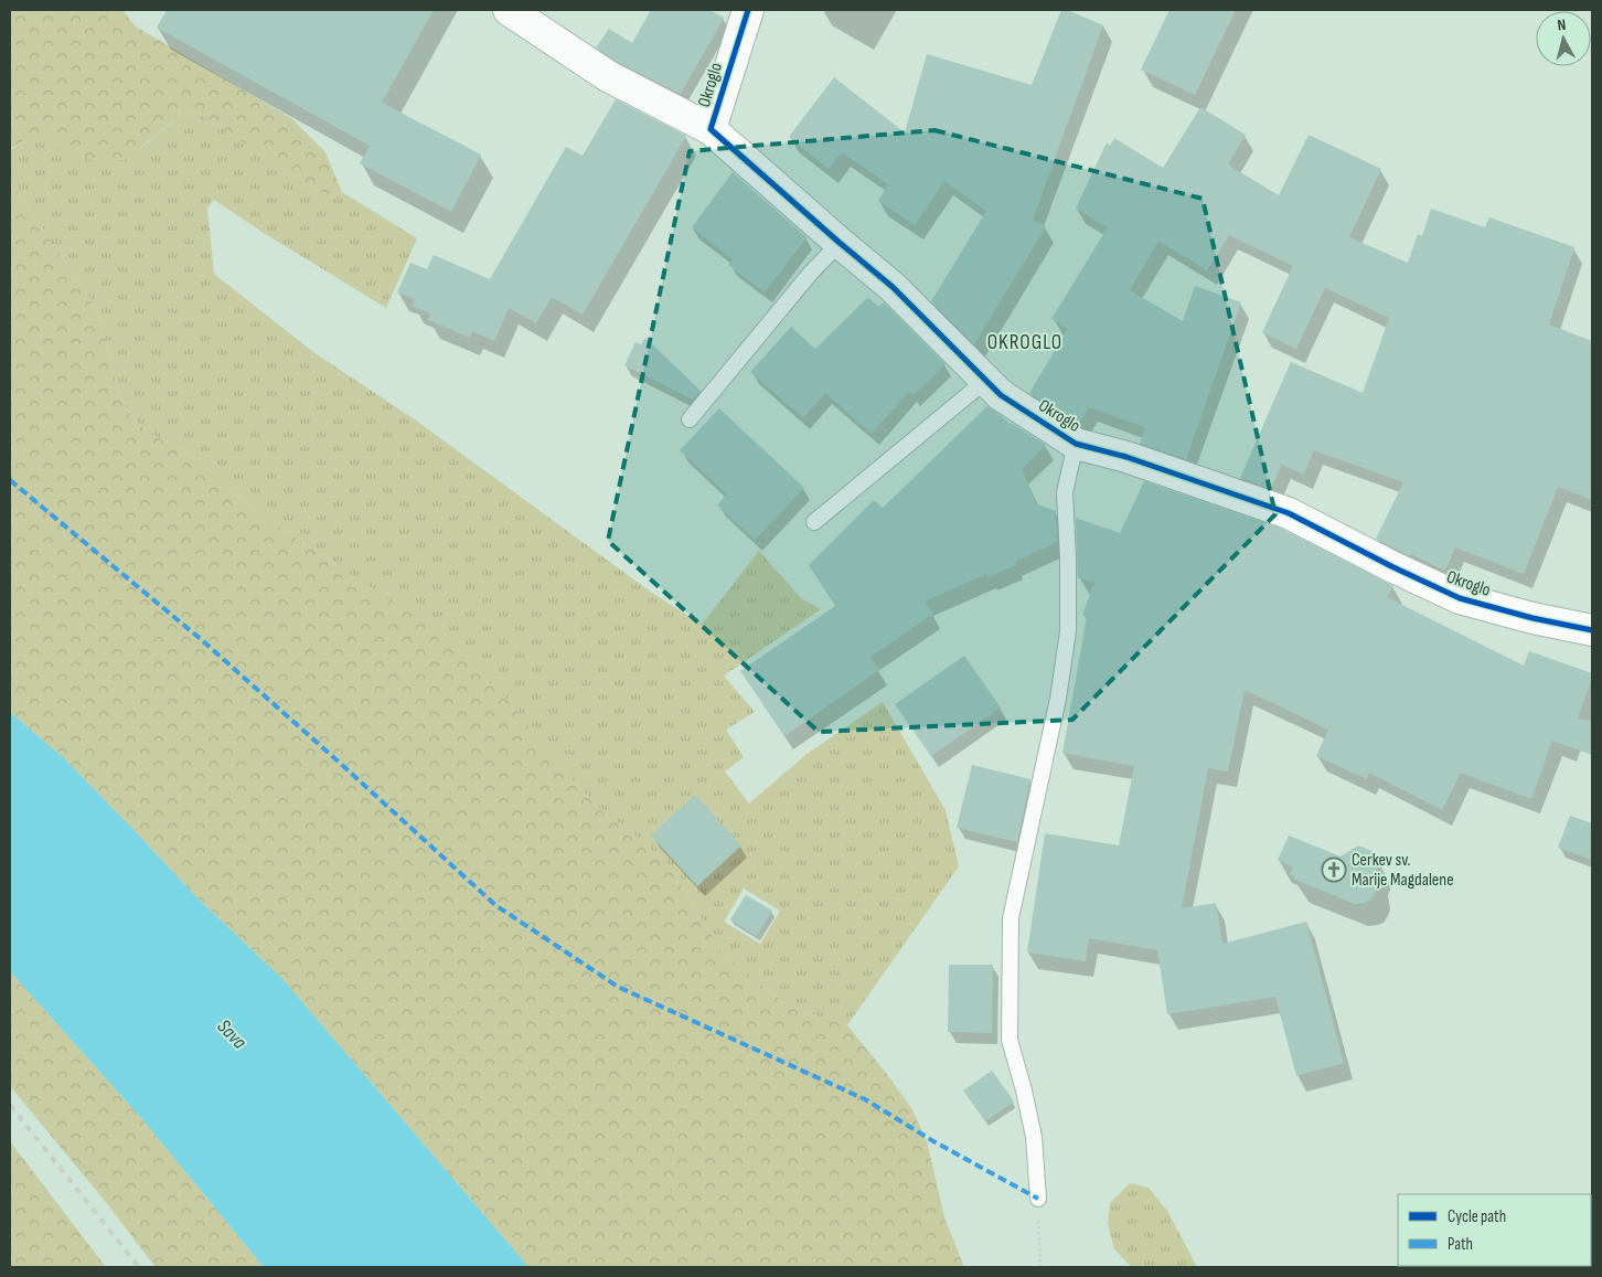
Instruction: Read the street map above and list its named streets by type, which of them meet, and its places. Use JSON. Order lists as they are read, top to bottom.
{
  "streets": {
    "street": ["Okroglo"]
  },
  "districts": ["OKROGLO"],
  "water": ["Sava"],
  "places": {
    "church": ["Cerkev sv. Marije Magdalene"]
  },
  "legend": ["Cycle path", "Path"],
  "north": "top"
}
